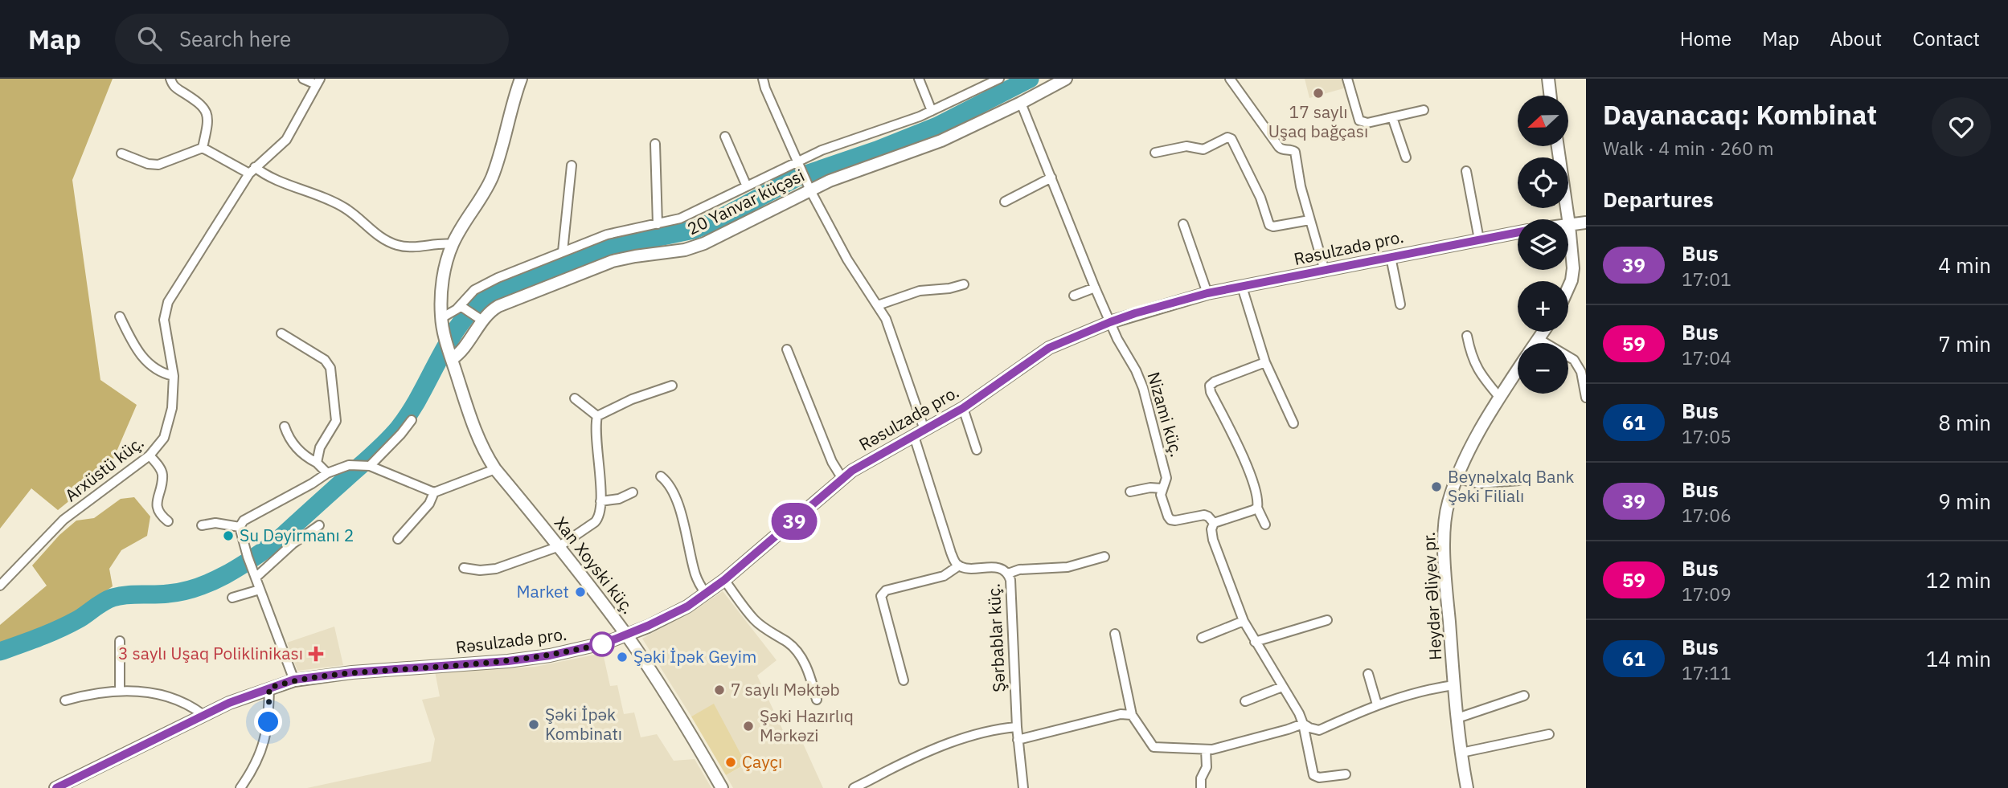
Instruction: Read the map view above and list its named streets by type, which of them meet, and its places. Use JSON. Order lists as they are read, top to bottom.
{
  "streets": {
    "street": [
      "20 Yanvar küçəsi",
      "Rəsulzadə pro.",
      "Nizami küç.",
      "Arxüstü küç.",
      "Xan Xoyski küç.",
      "Heydər Əliyev pr.",
      "Şərbablar küç."
    ]
  },
  "crossings": [
    ["20 Yanvar küçəsi", "Nizami küç."],
    ["20 Yanvar küçəsi", "Xan Xoyski küç."],
    ["Rəsulzadə pro.", "Nizami küç."],
    ["Rəsulzadə pro.", "Xan Xoyski küç."]
  ],
  "places": {
    "other": [
      "17 saylı Uşaq bağçası",
      "Beynəlxalq Bank Şəki Filialı",
      "Su Dəyirmanı 2",
      "Market",
      "Şəki İpək Geyim",
      "7 saylı Məktəb",
      "Şəki İpək Kombinatı",
      "Şəki Hazırlıq Mərkəzi",
      "Çayçı"
    ],
    "health": ["3 saylı Uşaq Poliklinikası"]
  },
  "lines": ["bus line 39"],
  "north": "left",
  "page": {
    "header": "Map",
    "search": "Search here",
    "nav": [
      "Home",
      "Map",
      "About",
      "Contact"
    ],
    "on_map": "39",
    "heading": [
      ["Dayanacaq: Kombinat", "Walk · 4 min · 260 m"],
      "Departures"
    ],
    "map_buttons": ["+", "−"],
    "list": [
      {
        "mark": "39",
        "name": "Bus",
        "note": "17:01",
        "value": "4 min"
      },
      {
        "mark": "59",
        "name": "Bus",
        "note": "17:04",
        "value": "7 min"
      },
      {
        "mark": "61",
        "name": "Bus",
        "note": "17:05",
        "value": "8 min"
      },
      {
        "mark": "39",
        "name": "Bus",
        "note": "17:06",
        "value": "9 min"
      },
      {
        "mark": "59",
        "name": "Bus",
        "note": "17:09",
        "value": "12 min"
      },
      {
        "mark": "61",
        "name": "Bus",
        "note": "17:11",
        "value": "14 min"
      }
    ]
  }
}
